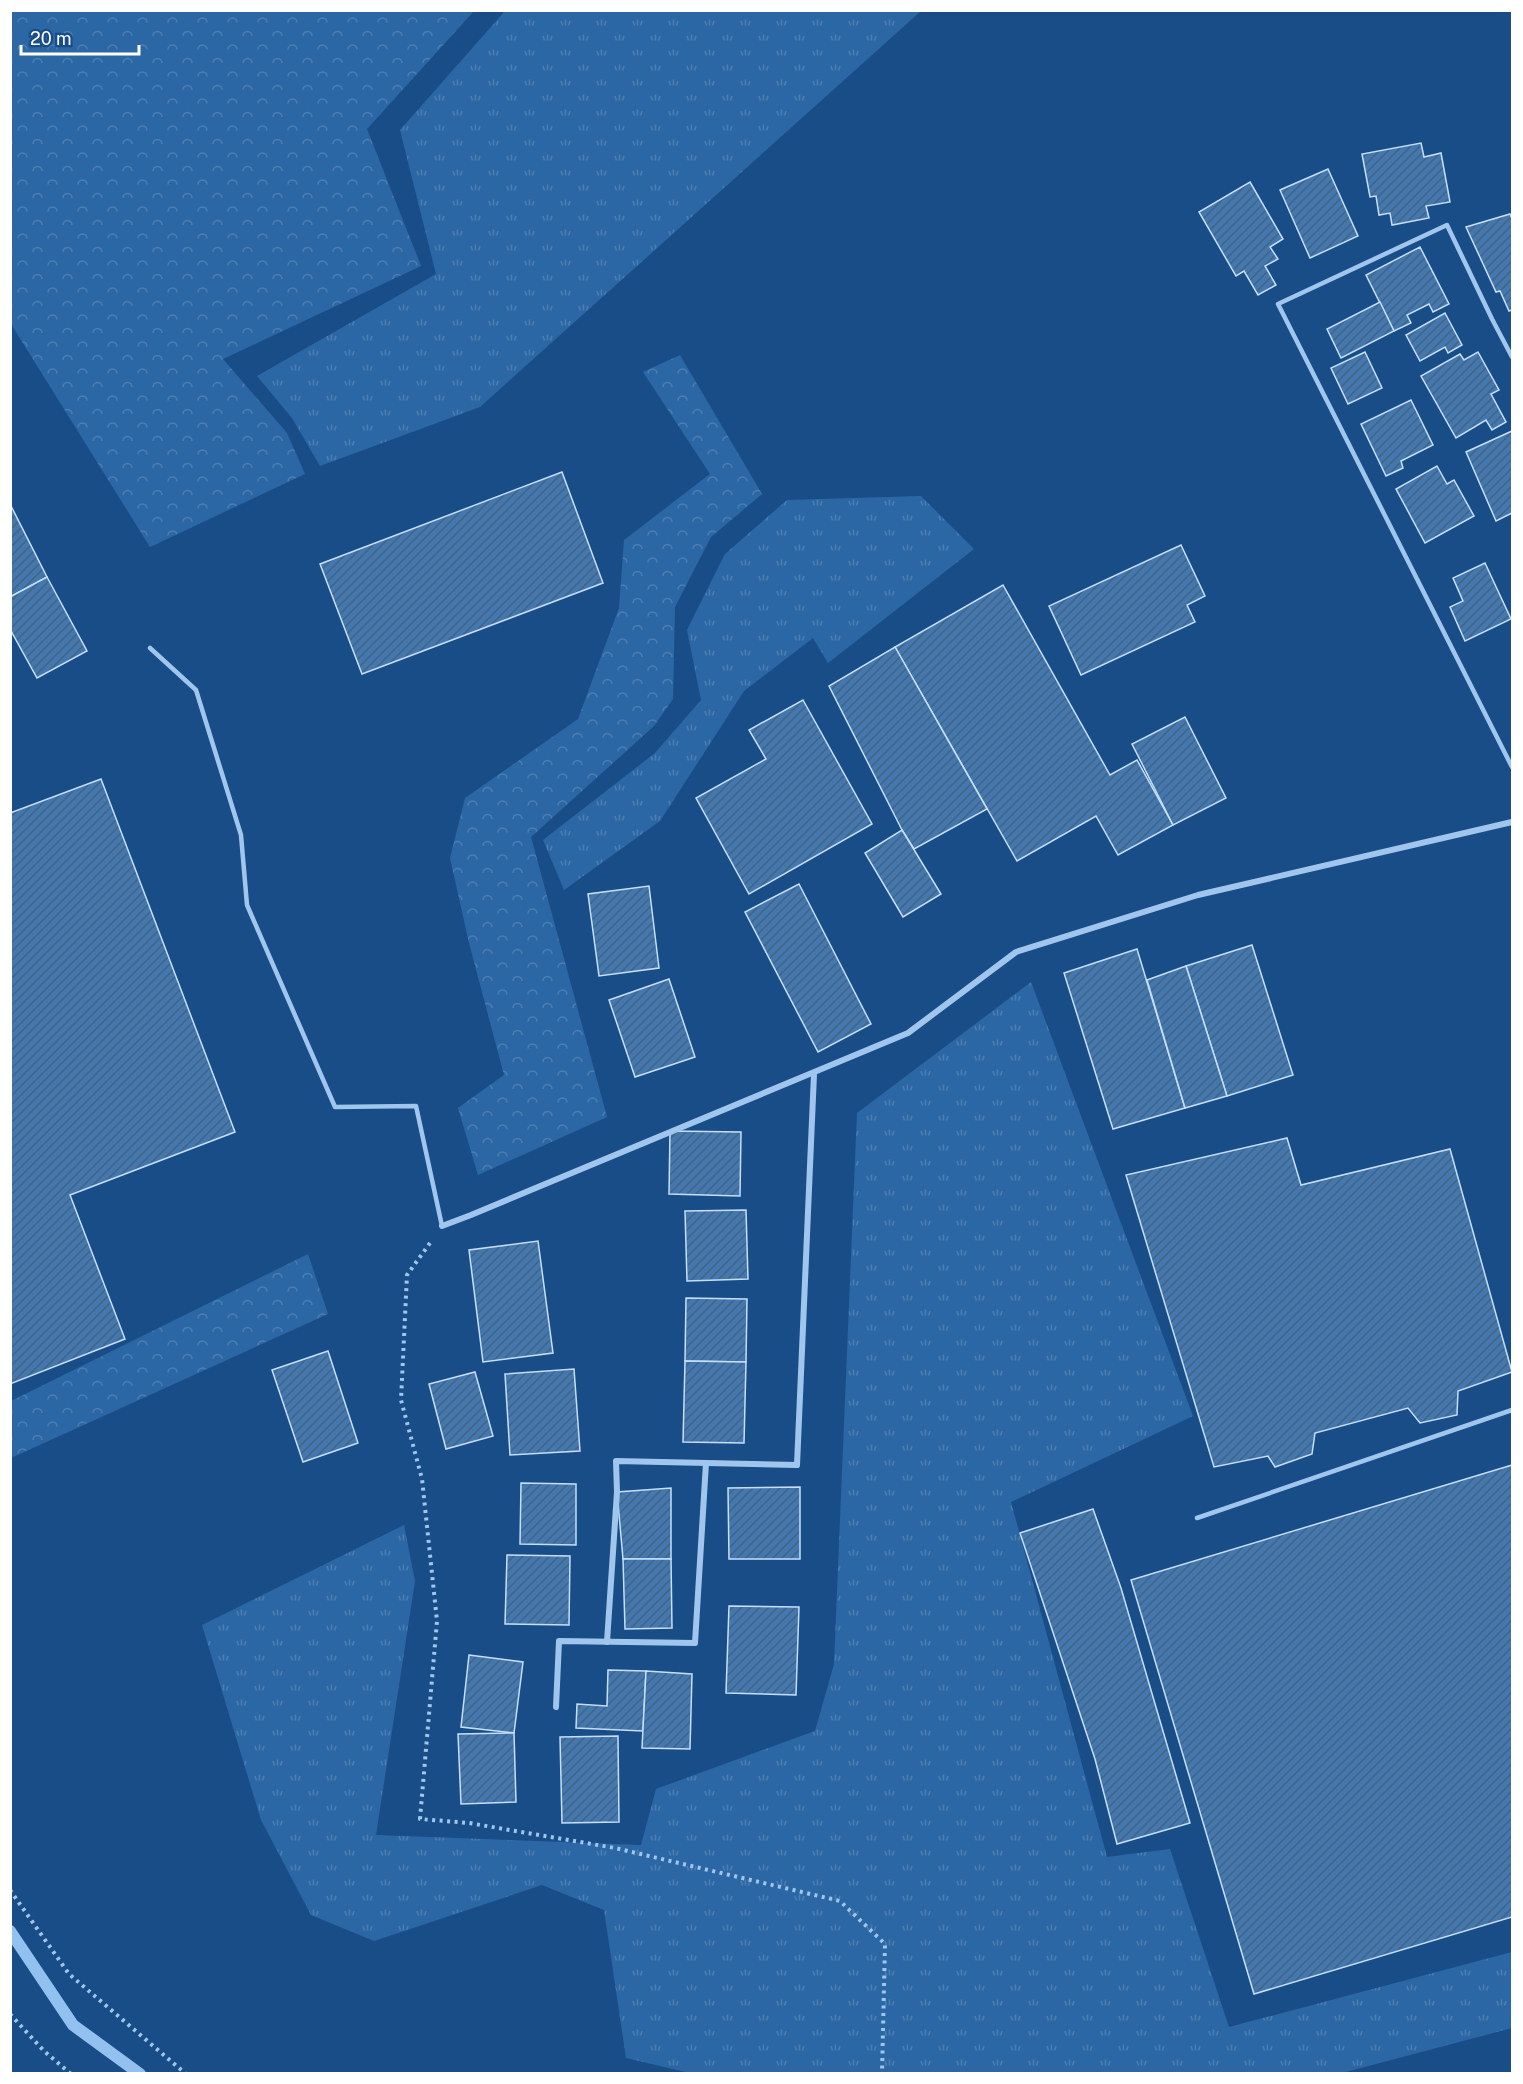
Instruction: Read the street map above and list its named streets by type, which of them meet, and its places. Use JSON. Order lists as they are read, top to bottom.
{
  "scale_bar": "20 m"
}
